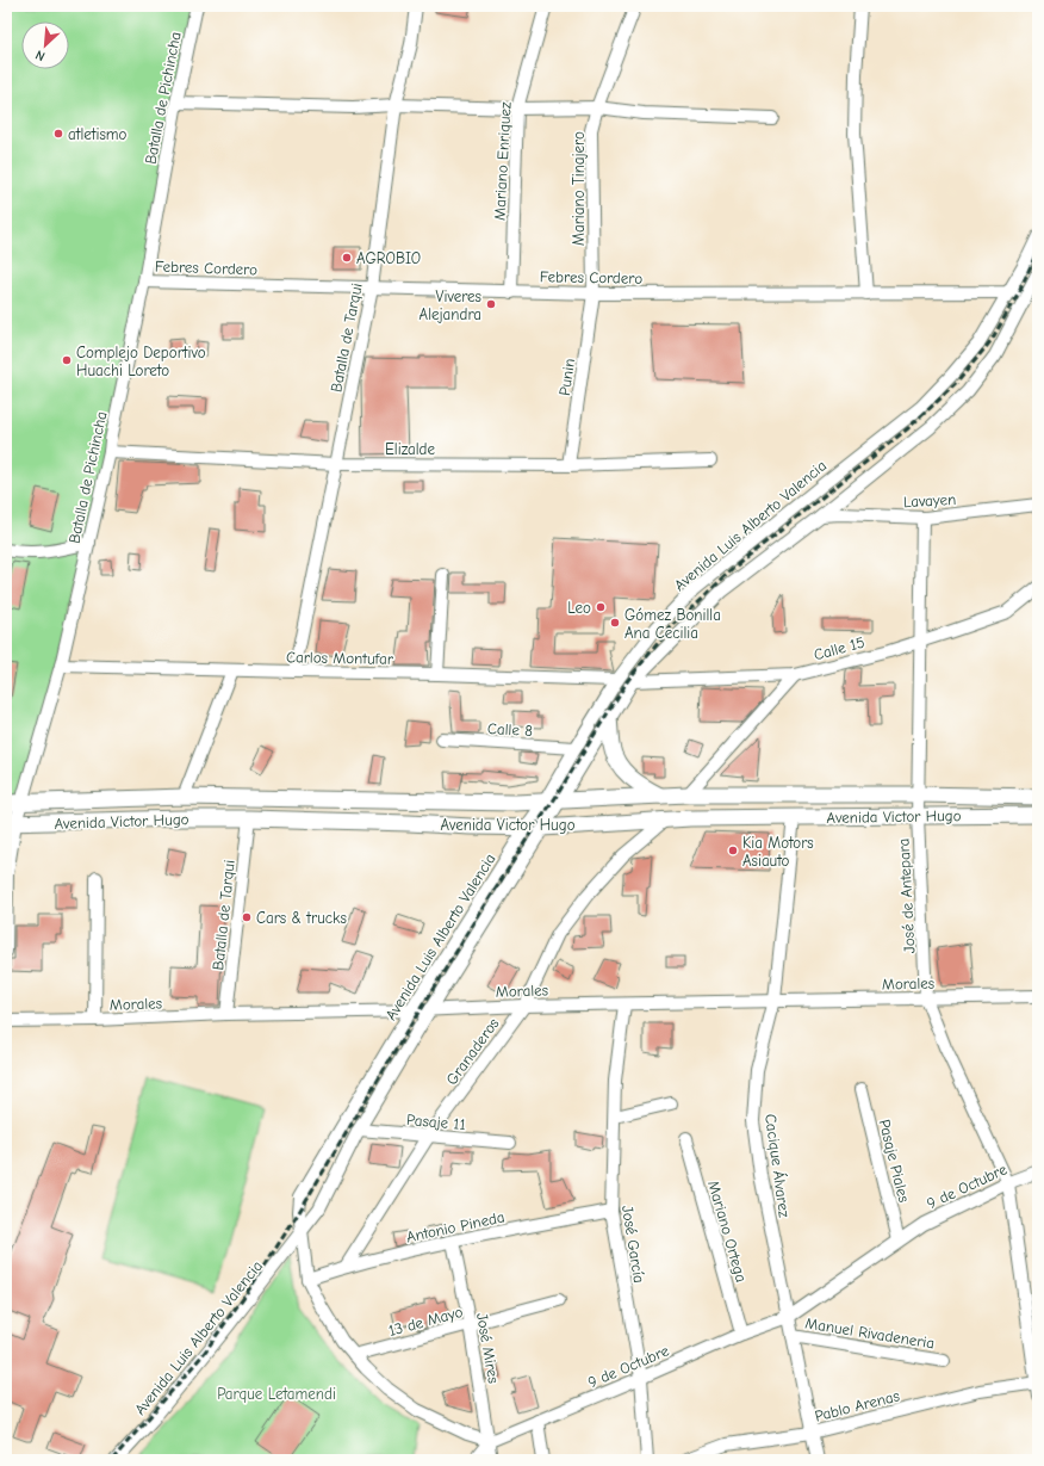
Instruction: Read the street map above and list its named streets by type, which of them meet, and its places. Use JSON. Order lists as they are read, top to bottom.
{
  "streets": {
    "main road": ["Avenida Victor Hugo"],
    "street": [
      "Batalla de Pichincha",
      "Mariano Enriquez",
      "Mariano Tinajero",
      "Febres Cordero",
      "Batalla de Tarqui",
      "Punin",
      "Elizalde",
      "Lavayen",
      "Avenida Luis Alberto Valencia",
      "Calle 15",
      "Carlos Montufar",
      "Calle 8",
      "José de Antepara",
      "Morales",
      "Granaderos",
      "Pasaje 11",
      "Pasaje Piales",
      "Cacique Álvarez",
      "9 de Octubre",
      "Antonio Pineda",
      "Mariano Ortega",
      "José García",
      "13 de Mayo",
      "Manuel Rivadeneria",
      "José Mires",
      "Pablo Arenas"
    ]
  },
  "crossings": [
    ["Batalla de Pichincha", "Febres Cordero"],
    ["Batalla de Pichincha", "Elizalde"],
    ["Batalla de Pichincha", "Carlos Montufar"],
    ["Batalla de Pichincha", "Avenida Victor Hugo"],
    ["Mariano Enriquez", "Febres Cordero"],
    ["Mariano Tinajero", "Febres Cordero"],
    ["Mariano Tinajero", "Punin"],
    ["Febres Cordero", "Batalla de Tarqui"],
    ["Febres Cordero", "Punin"],
    ["Febres Cordero", "Avenida Luis Alberto Valencia"],
    ["Batalla de Tarqui", "Elizalde"],
    ["Batalla de Tarqui", "Carlos Montufar"],
    ["Batalla de Tarqui", "Avenida Victor Hugo"],
    ["Batalla de Tarqui", "Morales"],
    ["Punin", "Elizalde"],
    ["Lavayen", "Avenida Luis Alberto Valencia"],
    ["Lavayen", "José de Antepara"],
    ["Avenida Luis Alberto Valencia", "Calle 15"],
    ["Avenida Luis Alberto Valencia", "Carlos Montufar"],
    ["Avenida Luis Alberto Valencia", "Calle 8"],
    ["Avenida Luis Alberto Valencia", "Avenida Victor Hugo"],
    ["Avenida Luis Alberto Valencia", "Morales"],
    ["Avenida Luis Alberto Valencia", "Pasaje 11"],
    ["Calle 15", "José de Antepara"],
    ["Avenida Victor Hugo", "José de Antepara"],
    ["Avenida Victor Hugo", "Granaderos"],
    ["Avenida Victor Hugo", "Cacique Álvarez"],
    ["José de Antepara", "Morales"],
    ["José de Antepara", "9 de Octubre"],
    ["José de Antepara", "Pablo Arenas"],
    ["Morales", "Granaderos"],
    ["Morales", "Cacique Álvarez"],
    ["Morales", "José García"],
    ["Granaderos", "Pasaje 11"],
    ["Granaderos", "Antonio Pineda"],
    ["Pasaje Piales", "9 de Octubre"],
    ["Cacique Álvarez", "9 de Octubre"],
    ["Cacique Álvarez", "Manuel Rivadeneria"],
    ["Cacique Álvarez", "Pablo Arenas"],
    ["9 de Octubre", "Mariano Ortega"],
    ["9 de Octubre", "José García"],
    ["9 de Octubre", "José Mires"],
    ["Antonio Pineda", "José García"],
    ["Antonio Pineda", "José Mires"],
    ["13 de Mayo", "José Mires"]
  ],
  "parks": ["Parque Letamendi"],
  "places": [
    "atletismo",
    "AGROBIO",
    "Viveres Alejandra",
    "Complejo Deportivo Huachi Loreto",
    "Leo",
    "Gómez Bonilla Ana Cecilia",
    "Kia Motors Asiauto",
    "Cars & trucks"
  ],
  "north": "bottom left"
}
